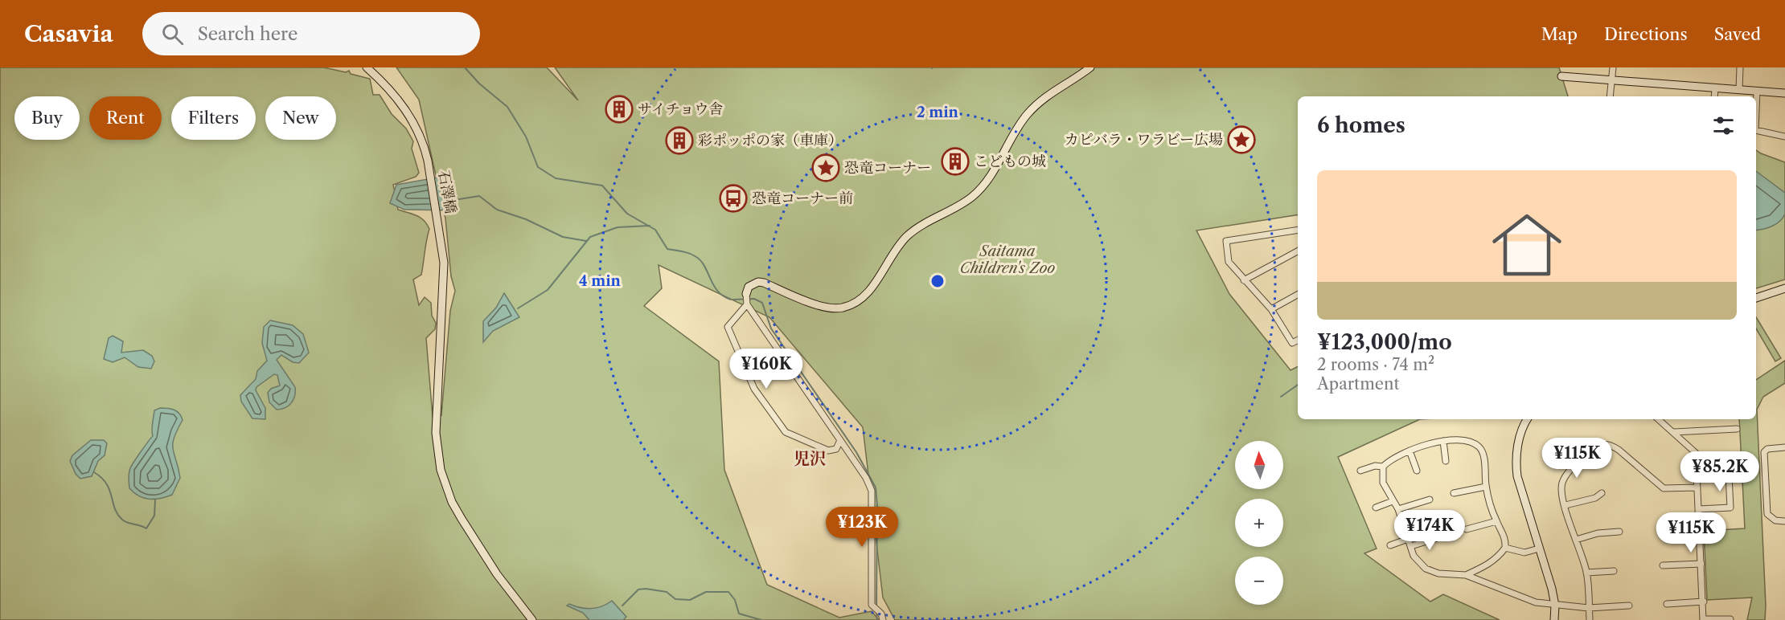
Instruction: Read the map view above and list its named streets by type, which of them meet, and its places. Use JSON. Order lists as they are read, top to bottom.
{
  "streets": {
    "street": ["石澤橋"]
  },
  "districts": ["児沢"],
  "parks": ["Saitama Children's Zoo"],
  "places": {
    "building": ["サイチョウ舎", "彩ポッポの家（車庫）", "こどもの城"],
    "place": ["カピバラ・ワラビー広場", "恐竜コーナー"],
    "bus stop": ["恐竜コーナー前"]
  },
  "north": "top",
  "page": {
    "header": "Casavia",
    "search": "Search here",
    "nav": ["Map", "Directions", "Saved"],
    "chip": [
      "Buy",
      "Rent",
      "Filters",
      "New"
    ],
    "heading": "6 homes",
    "list": [
      {
        "name": "¥123,000/mo",
        "note": "2 rooms · 74 m² · Apartment"
      }
    ],
    "price": [
      "¥160K",
      "¥115K",
      "¥85.2K",
      "¥123K",
      "¥174K",
      "¥115K"
    ],
    "map_buttons": ["+", "−"]
  },
  "rings": ["2 min", "4 min"]
}
